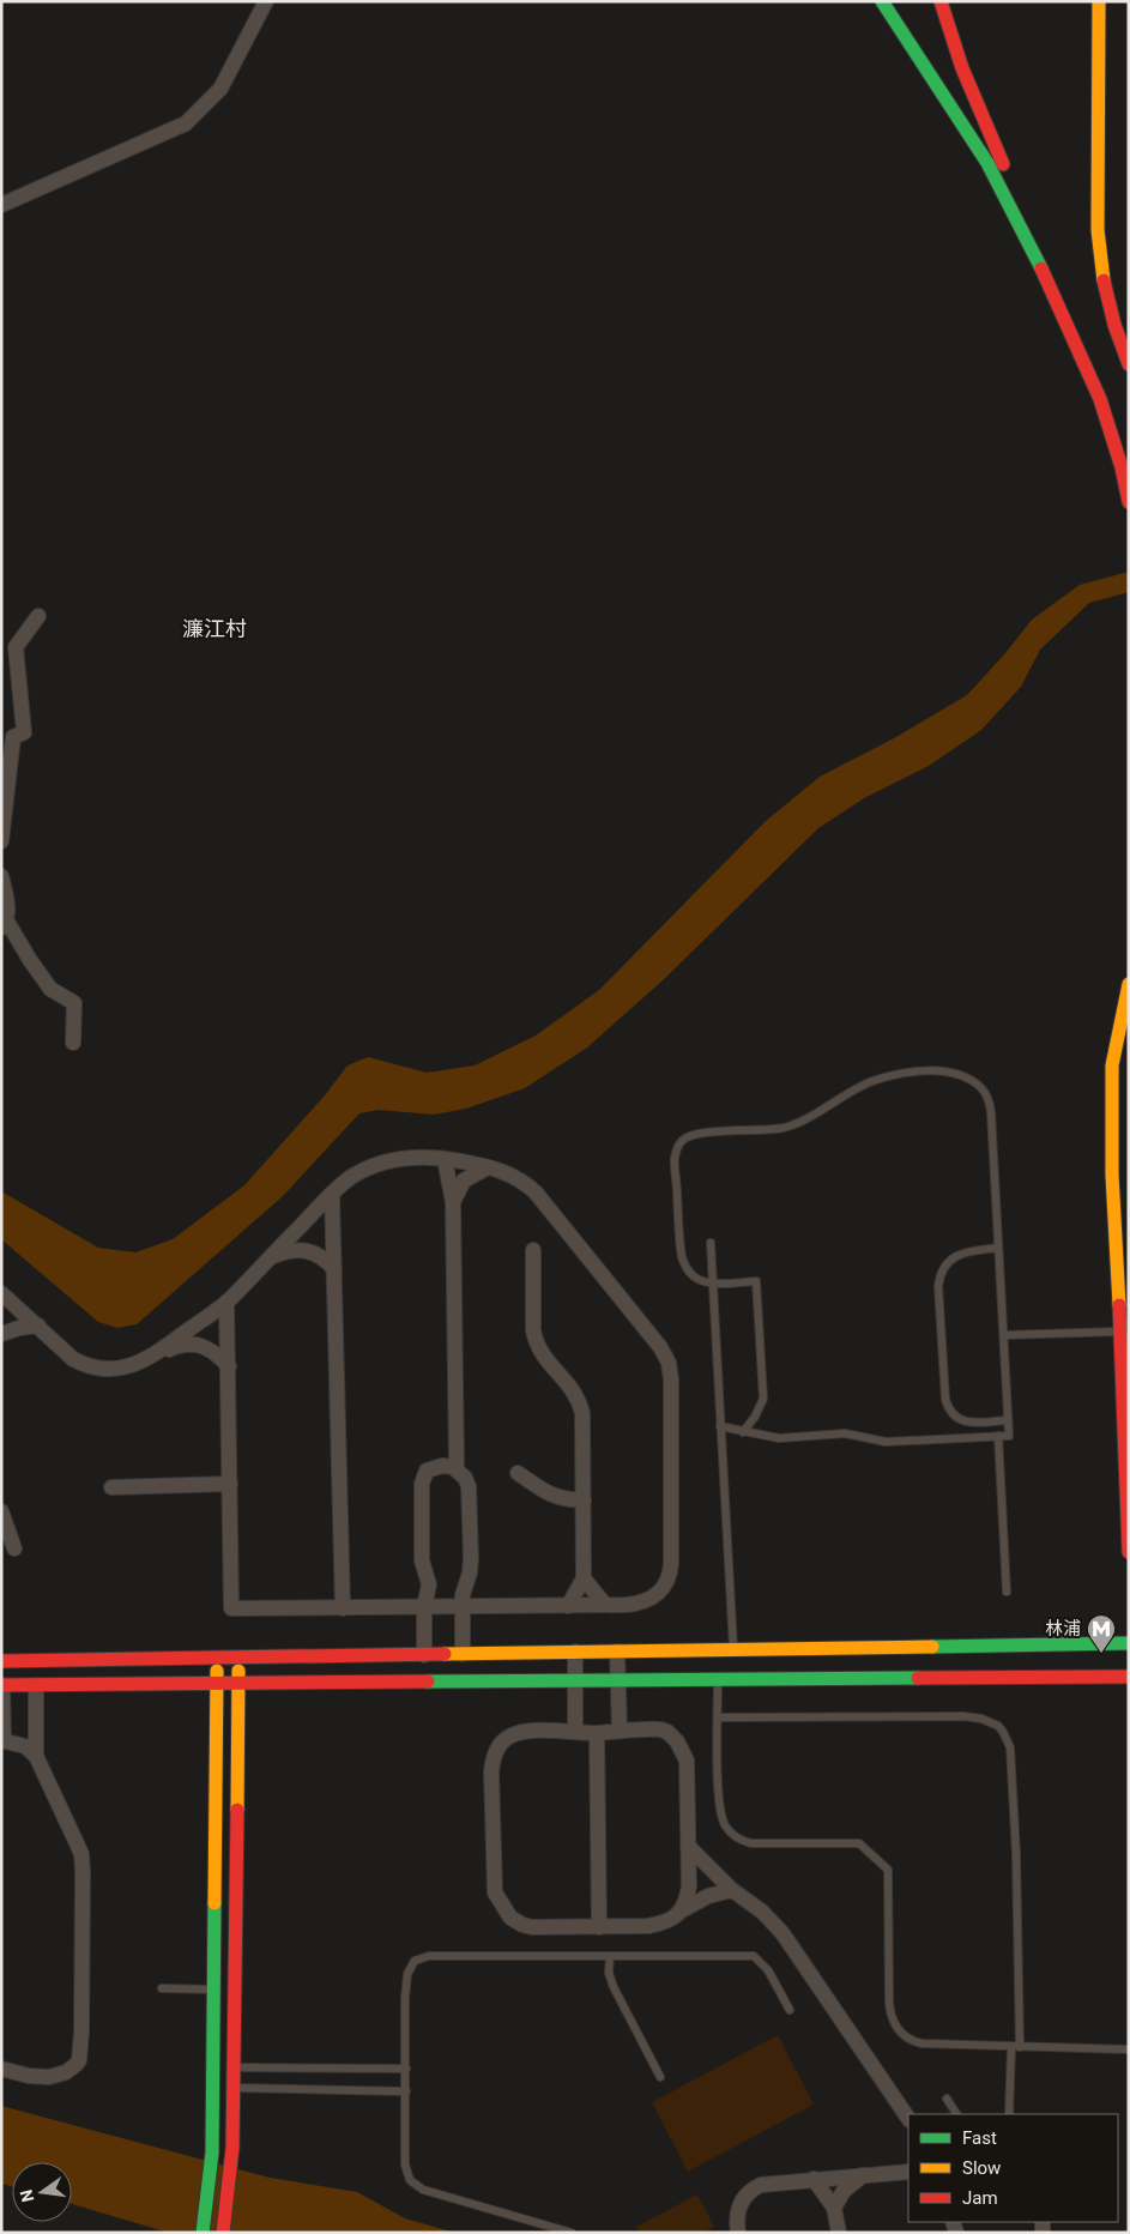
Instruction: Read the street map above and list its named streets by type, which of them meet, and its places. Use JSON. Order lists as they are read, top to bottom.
{
  "districts": ["濂江村"],
  "places": {
    "metro station": ["林浦"]
  },
  "legend": ["Fast", "Slow", "Jam"],
  "north": "left"
}
